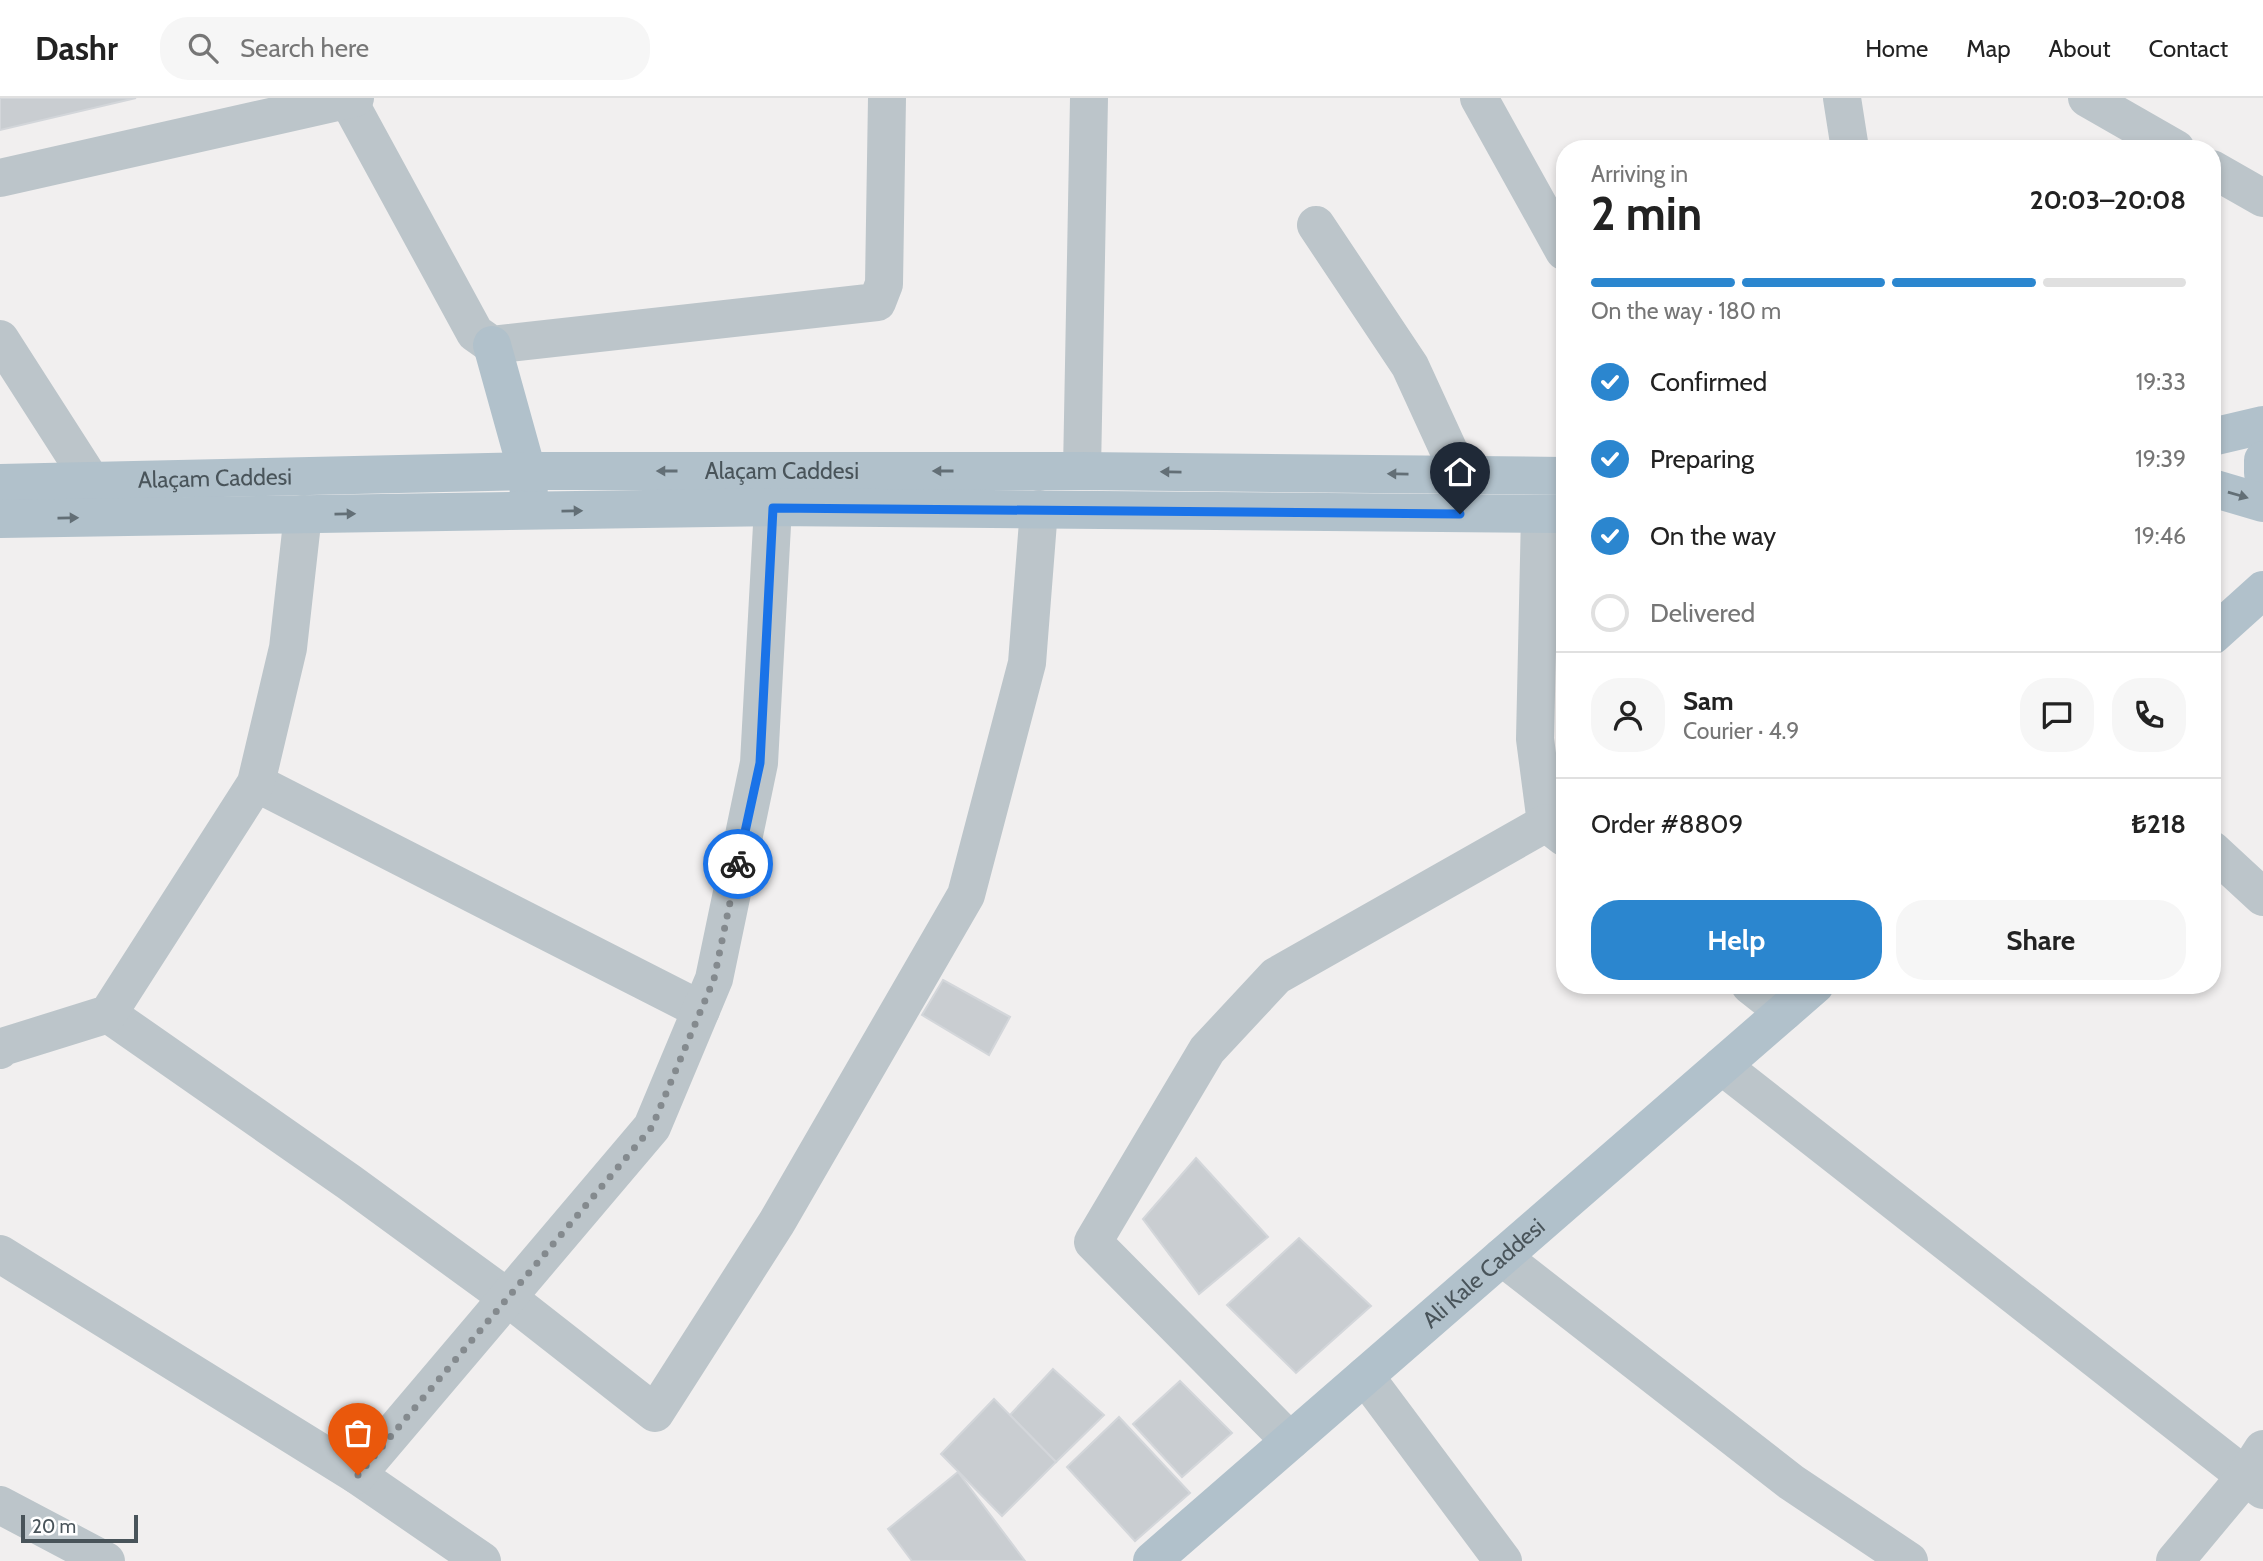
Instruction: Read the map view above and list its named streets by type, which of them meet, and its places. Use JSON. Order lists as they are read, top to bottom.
{
  "streets": {
    "main road": ["Alaçam Caddesi", "Ali Kale Caddesi"]
  },
  "scale_bar": "20 m",
  "page": {
    "header": "Dashr",
    "search": "Search here",
    "nav": [
      "Home",
      "Map",
      "About",
      "Contact"
    ],
    "heading": ["2 min", "Arriving in", "20:03–20:08"],
    "panel": [
      "Sam",
      "Courier · 4.9",
      "Order #8809",
      "₺218"
    ],
    "bar": "On the way · 180 m",
    "list": [
      ["Confirmed", "19:33"],
      ["Preparing", "19:39"],
      ["On the way", "19:46"],
      "Delivered"
    ],
    "buttons": ["Help", "Share"],
    "scale": "20 m"
  }
}
